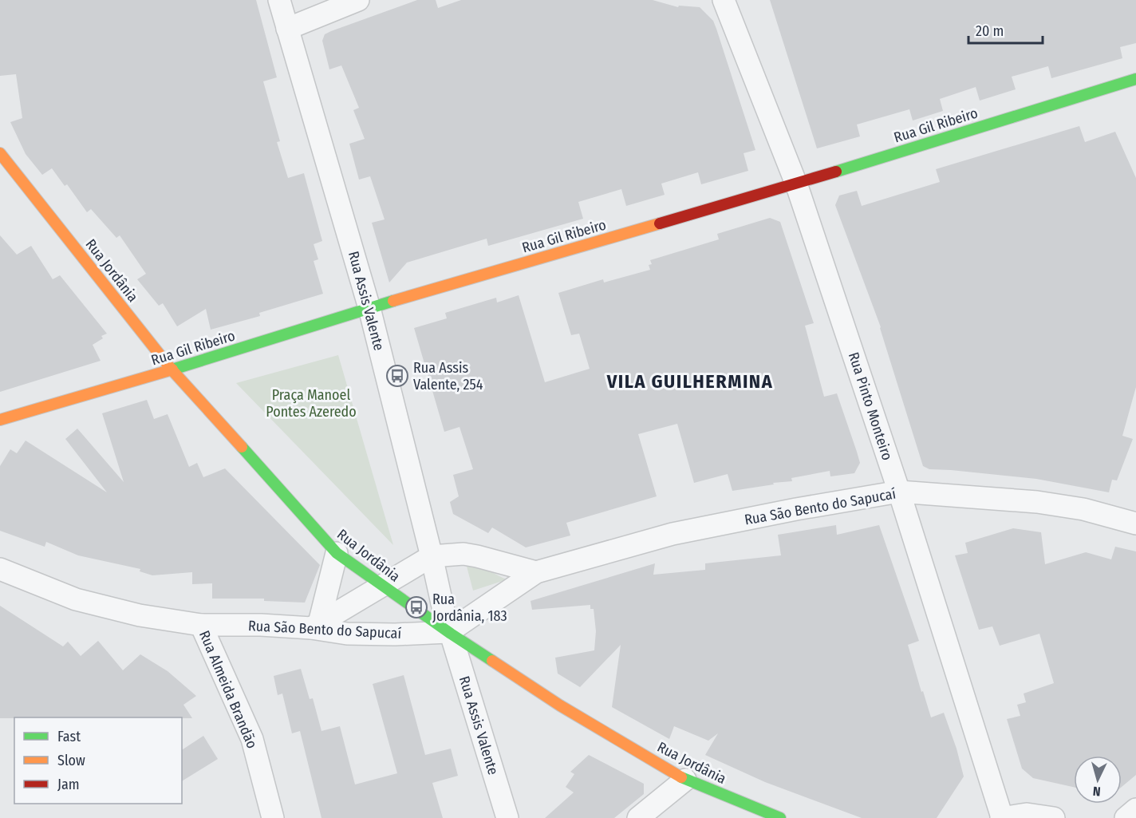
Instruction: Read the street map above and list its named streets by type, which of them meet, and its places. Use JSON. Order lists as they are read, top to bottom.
{
  "streets": {
    "street": [
      "Rua Gil Ribeiro",
      "Rua Jordânia",
      "Rua Assis Valente",
      "Rua Pinto Monteiro",
      "Rua São Bento do Sapucaí",
      "Rua Almeida Brandão"
    ]
  },
  "crossings": [
    ["Rua Gil Ribeiro", "Rua Jordânia"],
    ["Rua Gil Ribeiro", "Rua Assis Valente"],
    ["Rua Gil Ribeiro", "Rua Pinto Monteiro"],
    ["Rua Jordânia", "Rua Assis Valente"],
    ["Rua Jordânia", "Rua São Bento do Sapucaí"],
    ["Rua Assis Valente", "Rua São Bento do Sapucaí"],
    ["Rua Pinto Monteiro", "Rua São Bento do Sapucaí"],
    ["Rua São Bento do Sapucaí", "Rua Almeida Brandão"]
  ],
  "districts": ["VILA GUILHERMINA"],
  "parks": ["Praça Manoel Pontes Azeredo"],
  "places": {
    "bus stop": ["Rua Assis Valente, 254", "Rua Jordânia, 183"]
  },
  "legend": ["Fast", "Slow", "Jam"],
  "scale_bar": "20 m",
  "north": "bottom"
}
